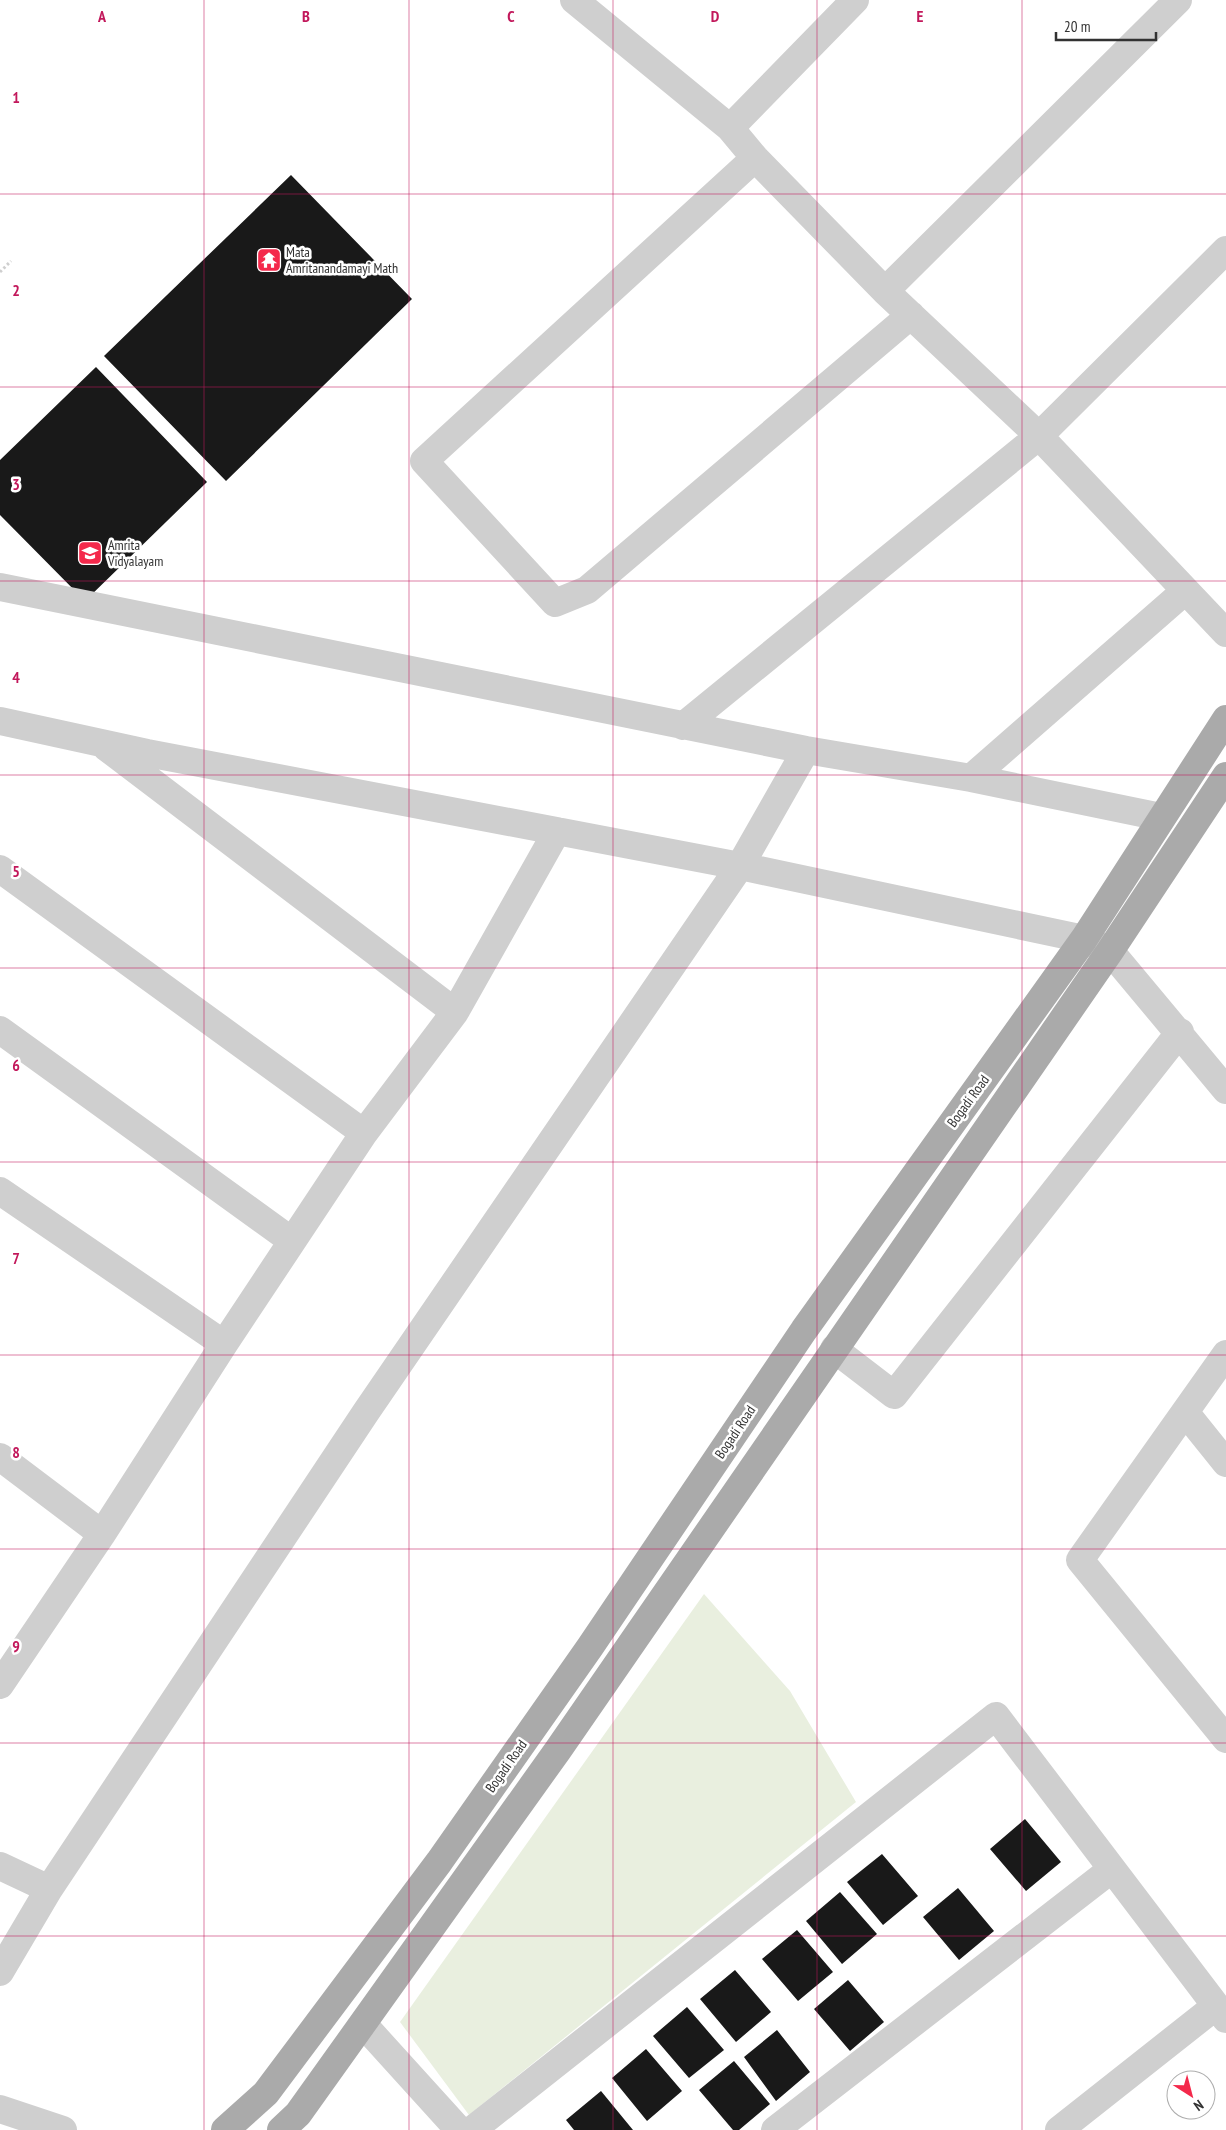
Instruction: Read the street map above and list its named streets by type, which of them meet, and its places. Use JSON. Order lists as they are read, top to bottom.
{
  "streets": {
    "main road": ["Bogadi Road"]
  },
  "places": {
    "temple": ["Mata Amritanandamayi Math"],
    "school or university": ["Amrita Vidyalayam"]
  },
  "scale_bar": "20 m",
  "north": "bottom right",
  "grid": {
    "columns": [
      "A",
      "B",
      "C",
      "D",
      "E"
    ],
    "rows": [
      "1",
      "2",
      "3",
      "4",
      "5",
      "6",
      "7",
      "8",
      "9"
    ]
  }
}
